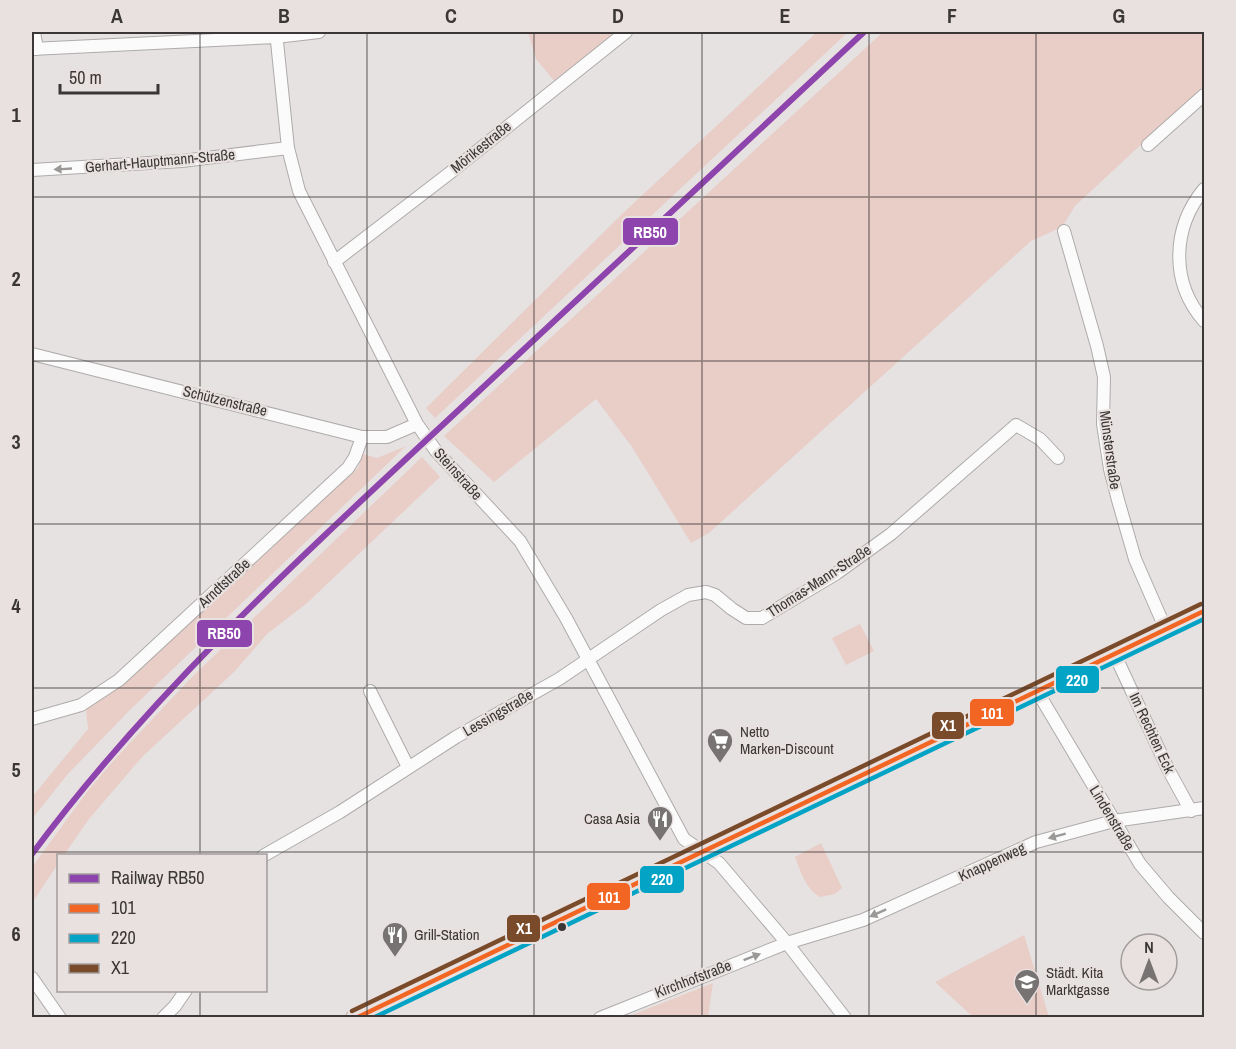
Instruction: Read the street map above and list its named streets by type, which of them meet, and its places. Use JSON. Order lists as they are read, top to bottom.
{
  "streets": {
    "street": [
      "Mörikestraße",
      "Gerhart-Hauptmann-Straße",
      "Schützenstraße",
      "Münsterstraße",
      "Steinstraße",
      "Thomas-Mann-Straße",
      "Arndtstraße",
      "Lessingstraße",
      "Im Rechten Eck",
      "Lindenstraße",
      "Knappenweg",
      "Kirchhofstraße"
    ]
  },
  "crossings": [
    ["Mörikestraße", "Steinstraße"],
    ["Gerhart-Hauptmann-Straße", "Steinstraße"],
    ["Schützenstraße", "Steinstraße"],
    ["Schützenstraße", "Arndtstraße"],
    ["Steinstraße", "Thomas-Mann-Straße"],
    ["Steinstraße", "Lessingstraße"],
    ["Steinstraße", "Knappenweg"],
    ["Steinstraße", "Kirchhofstraße"],
    ["Thomas-Mann-Straße", "Lessingstraße"],
    ["Im Rechten Eck", "Knappenweg"],
    ["Lindenstraße", "Knappenweg"],
    ["Knappenweg", "Kirchhofstraße"]
  ],
  "one_way": ["Gerhart-Hauptmann-Straße", "Knappenweg", "Kirchhofstraße"],
  "places": {
    "supermarket": ["Netto Marken-Discount"],
    "restaurant": ["Casa Asia", "Grill-Station"],
    "school or university": ["Städt. Kita Marktgasse"]
  },
  "lines": [
    "rail line RB50",
    "transit line X1",
    "transit line 101",
    "transit line 220"
  ],
  "legend": [
    "Railway RB50",
    "101",
    "220",
    "X1"
  ],
  "scale_bar": "50 m",
  "north": "top",
  "grid": {
    "columns": [
      "A",
      "B",
      "C",
      "D",
      "E",
      "F",
      "G"
    ],
    "rows": [
      "1",
      "2",
      "3",
      "4",
      "5",
      "6"
    ]
  }
}
